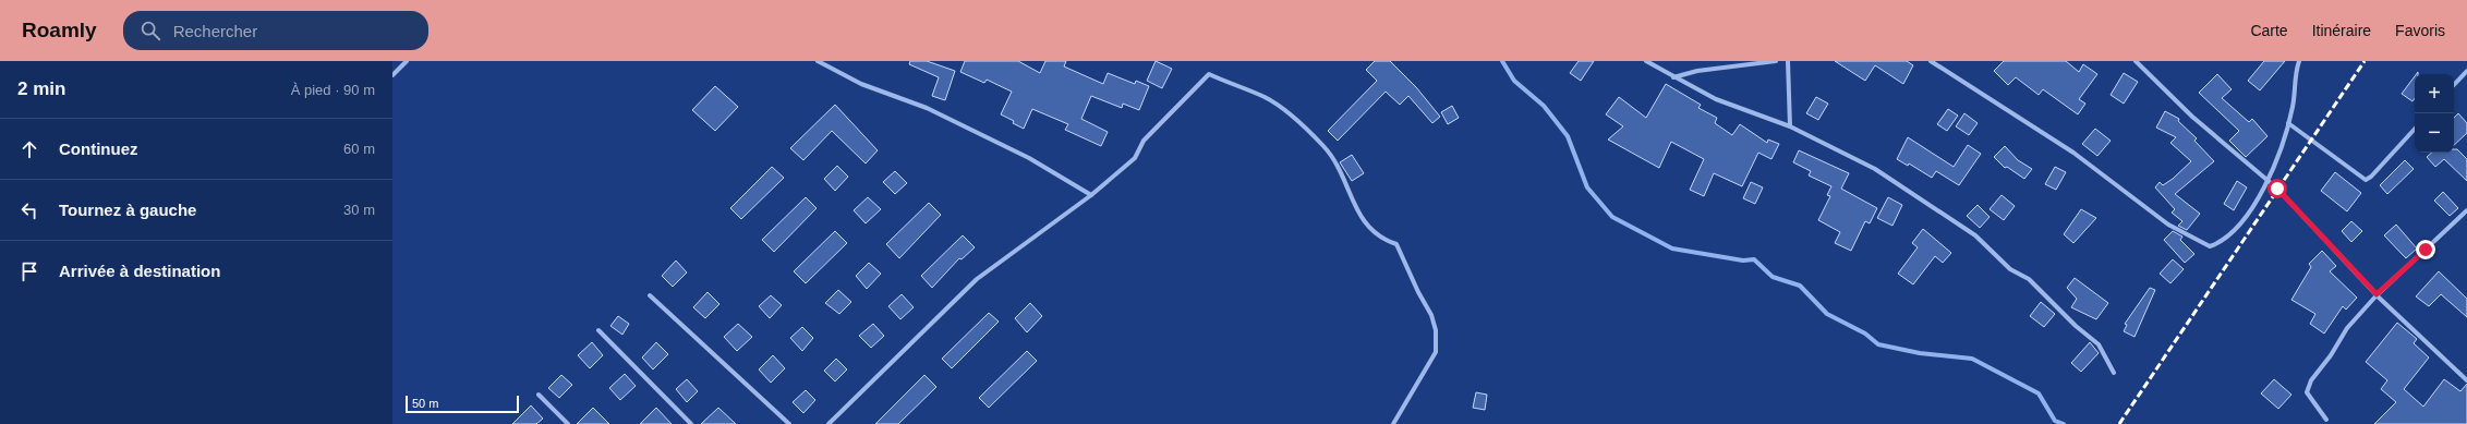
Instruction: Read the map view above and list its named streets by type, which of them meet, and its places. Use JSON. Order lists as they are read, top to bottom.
{
  "scale_bar": "50 m",
  "page": {
    "header": "Roamly",
    "search": "Rechercher",
    "nav": ["Carte", "Itinéraire", "Favoris"],
    "heading": ["2 min", "À pied · 90 m"],
    "map_buttons": ["+", "−"],
    "list": [
      ["Continuez", "60 m"],
      ["Tournez à gauche", "30 m"],
      "Arrivée à destination"
    ],
    "scale": "50 m"
  }
}
